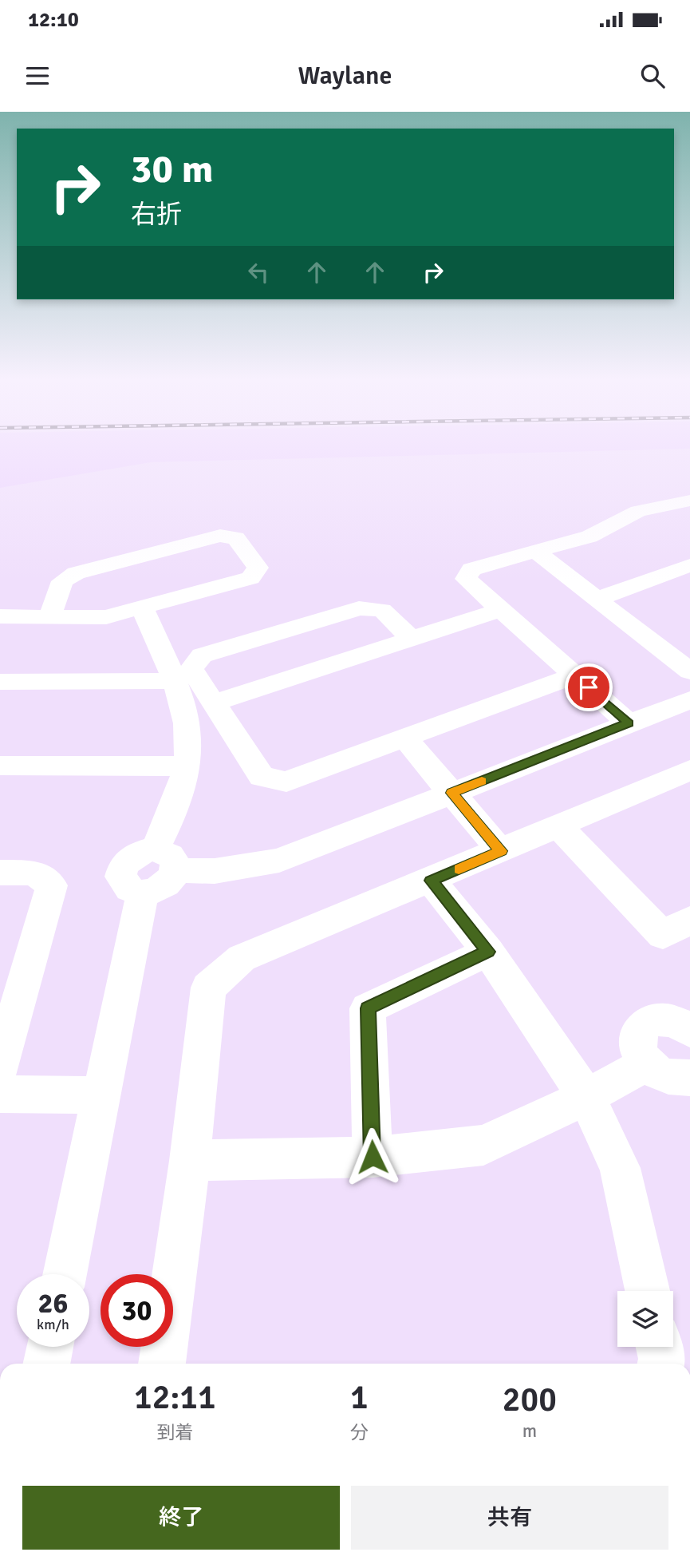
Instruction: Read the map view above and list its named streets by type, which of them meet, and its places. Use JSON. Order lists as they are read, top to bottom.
{
  "page": {
    "status": "12:10",
    "header": "Waylane",
    "turn": ["30 m", "右折"],
    "speed": "26 km/h",
    "limit": "30",
    "eta": [
      "12:11",
      "到着",
      "1",
      "分",
      "200",
      "m"
    ],
    "buttons": ["終了", "共有"]
  }
}
